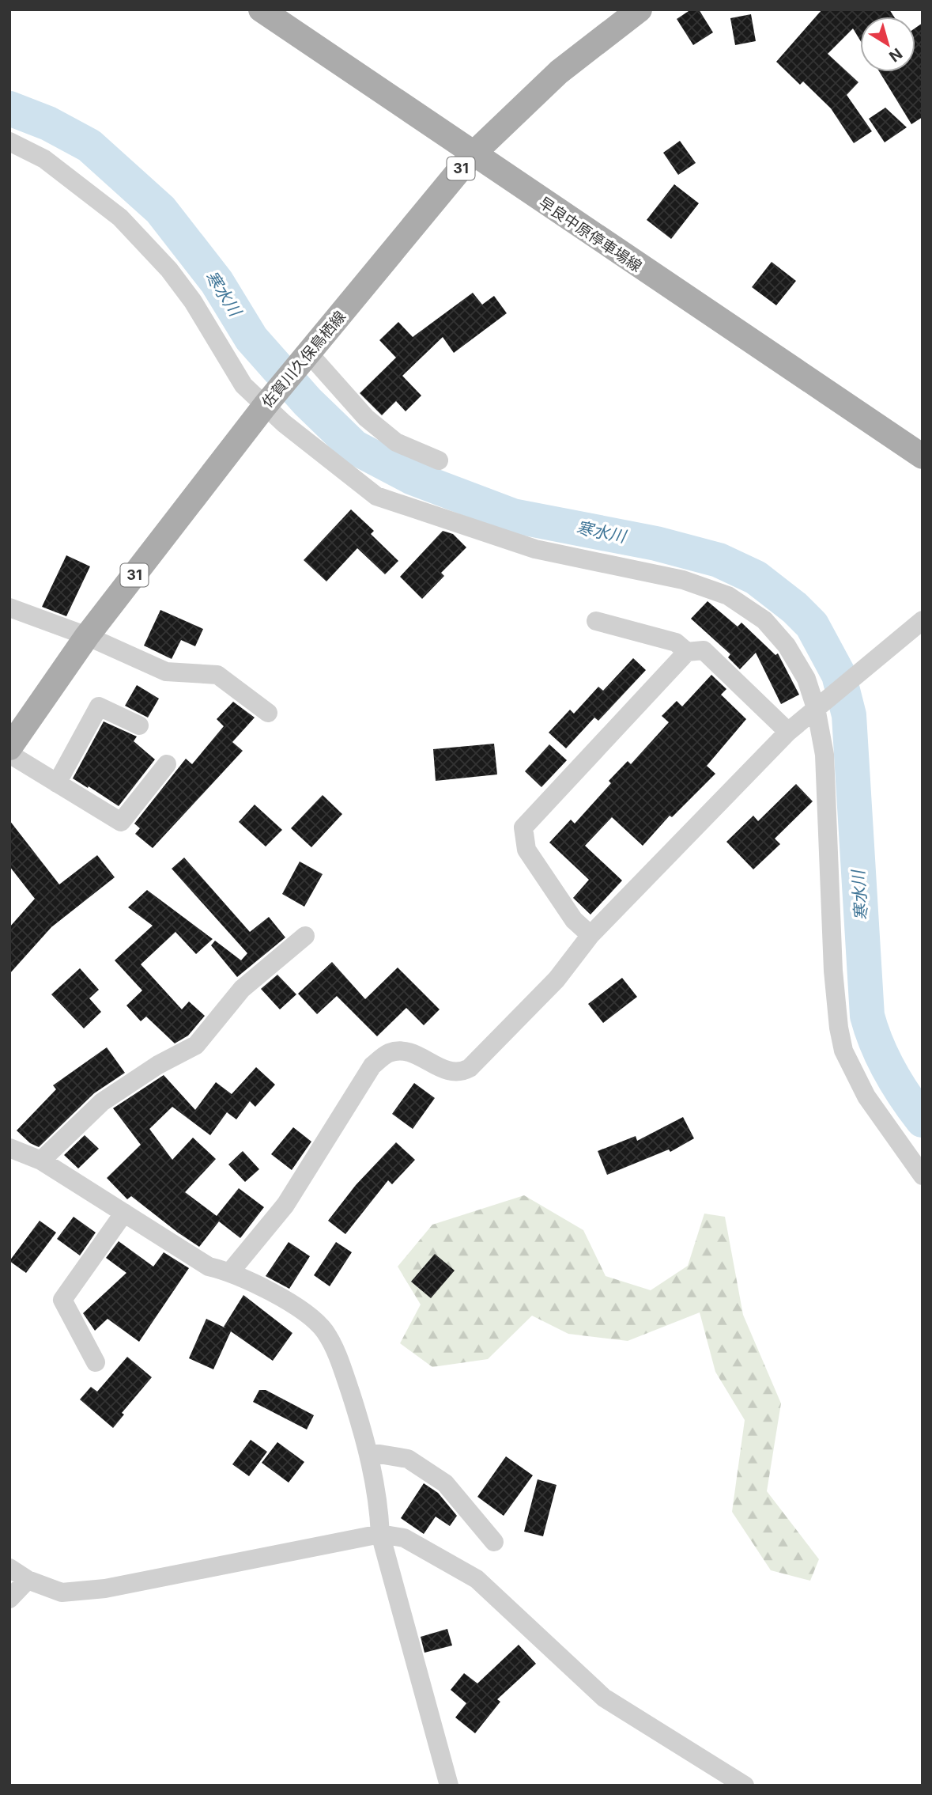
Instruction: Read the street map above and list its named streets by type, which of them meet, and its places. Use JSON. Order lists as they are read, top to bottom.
{
  "streets": {
    "main road": ["31", "早良中原停車場線", "佐賀川久保鳥栖線"]
  },
  "crossings": [
    ["早良中原停車場線", "佐賀川久保鳥栖線"]
  ],
  "water": ["寒水川"],
  "north": "bottom right"
}
